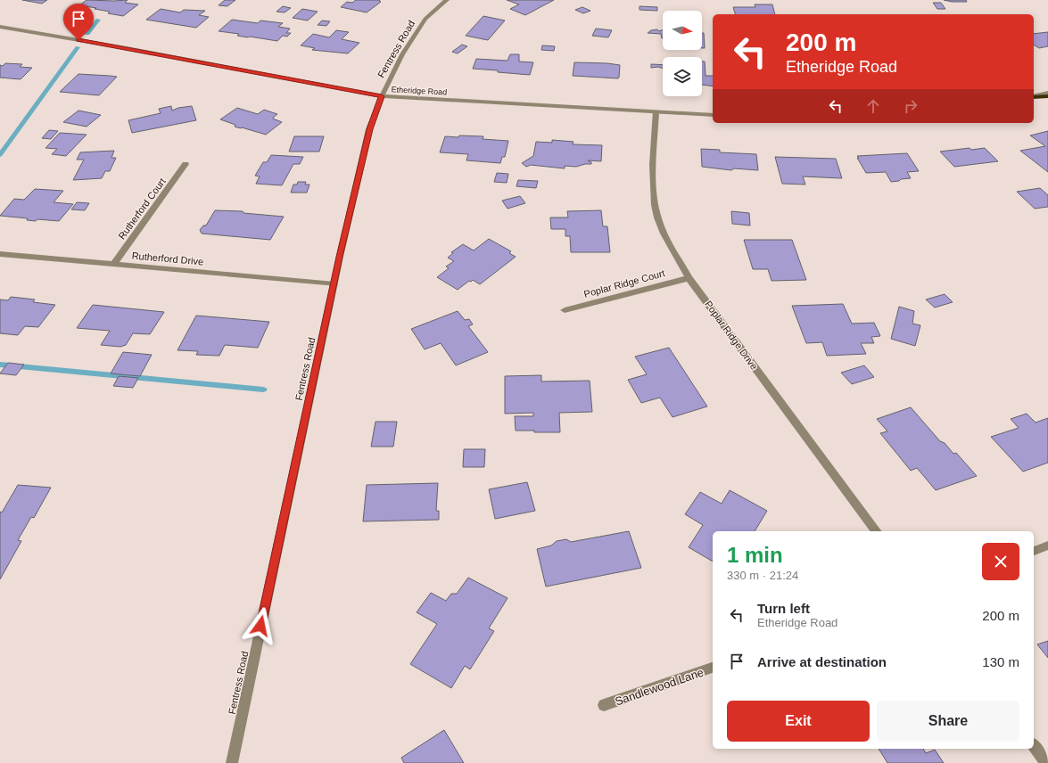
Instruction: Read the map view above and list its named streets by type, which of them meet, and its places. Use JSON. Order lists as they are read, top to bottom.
{
  "streets": {
    "street": [
      "Fentress Road",
      "Etheridge Road",
      "Rutherford Court",
      "Rutherford Drive",
      "Poplar Ridge Court",
      "Poplar Ridge Drive",
      "Sandlewood Lane"
    ]
  },
  "crossings": [
    ["Fentress Road", "Etheridge Road"],
    ["Fentress Road", "Rutherford Drive"],
    ["Etheridge Road", "Poplar Ridge Drive"],
    ["Rutherford Court", "Rutherford Drive"],
    ["Poplar Ridge Court", "Poplar Ridge Drive"]
  ],
  "north": "right",
  "page": {
    "turn": ["200 m", "Etheridge Road"],
    "heading": ["1 min", "330 m · 21:24"],
    "list": [
      {
        "name": "Turn left",
        "note": "Etheridge Road",
        "value": "200 m"
      },
      {
        "name": "Arrive at destination",
        "value": "130 m"
      }
    ],
    "buttons": ["Exit", "Share"]
  }
}
